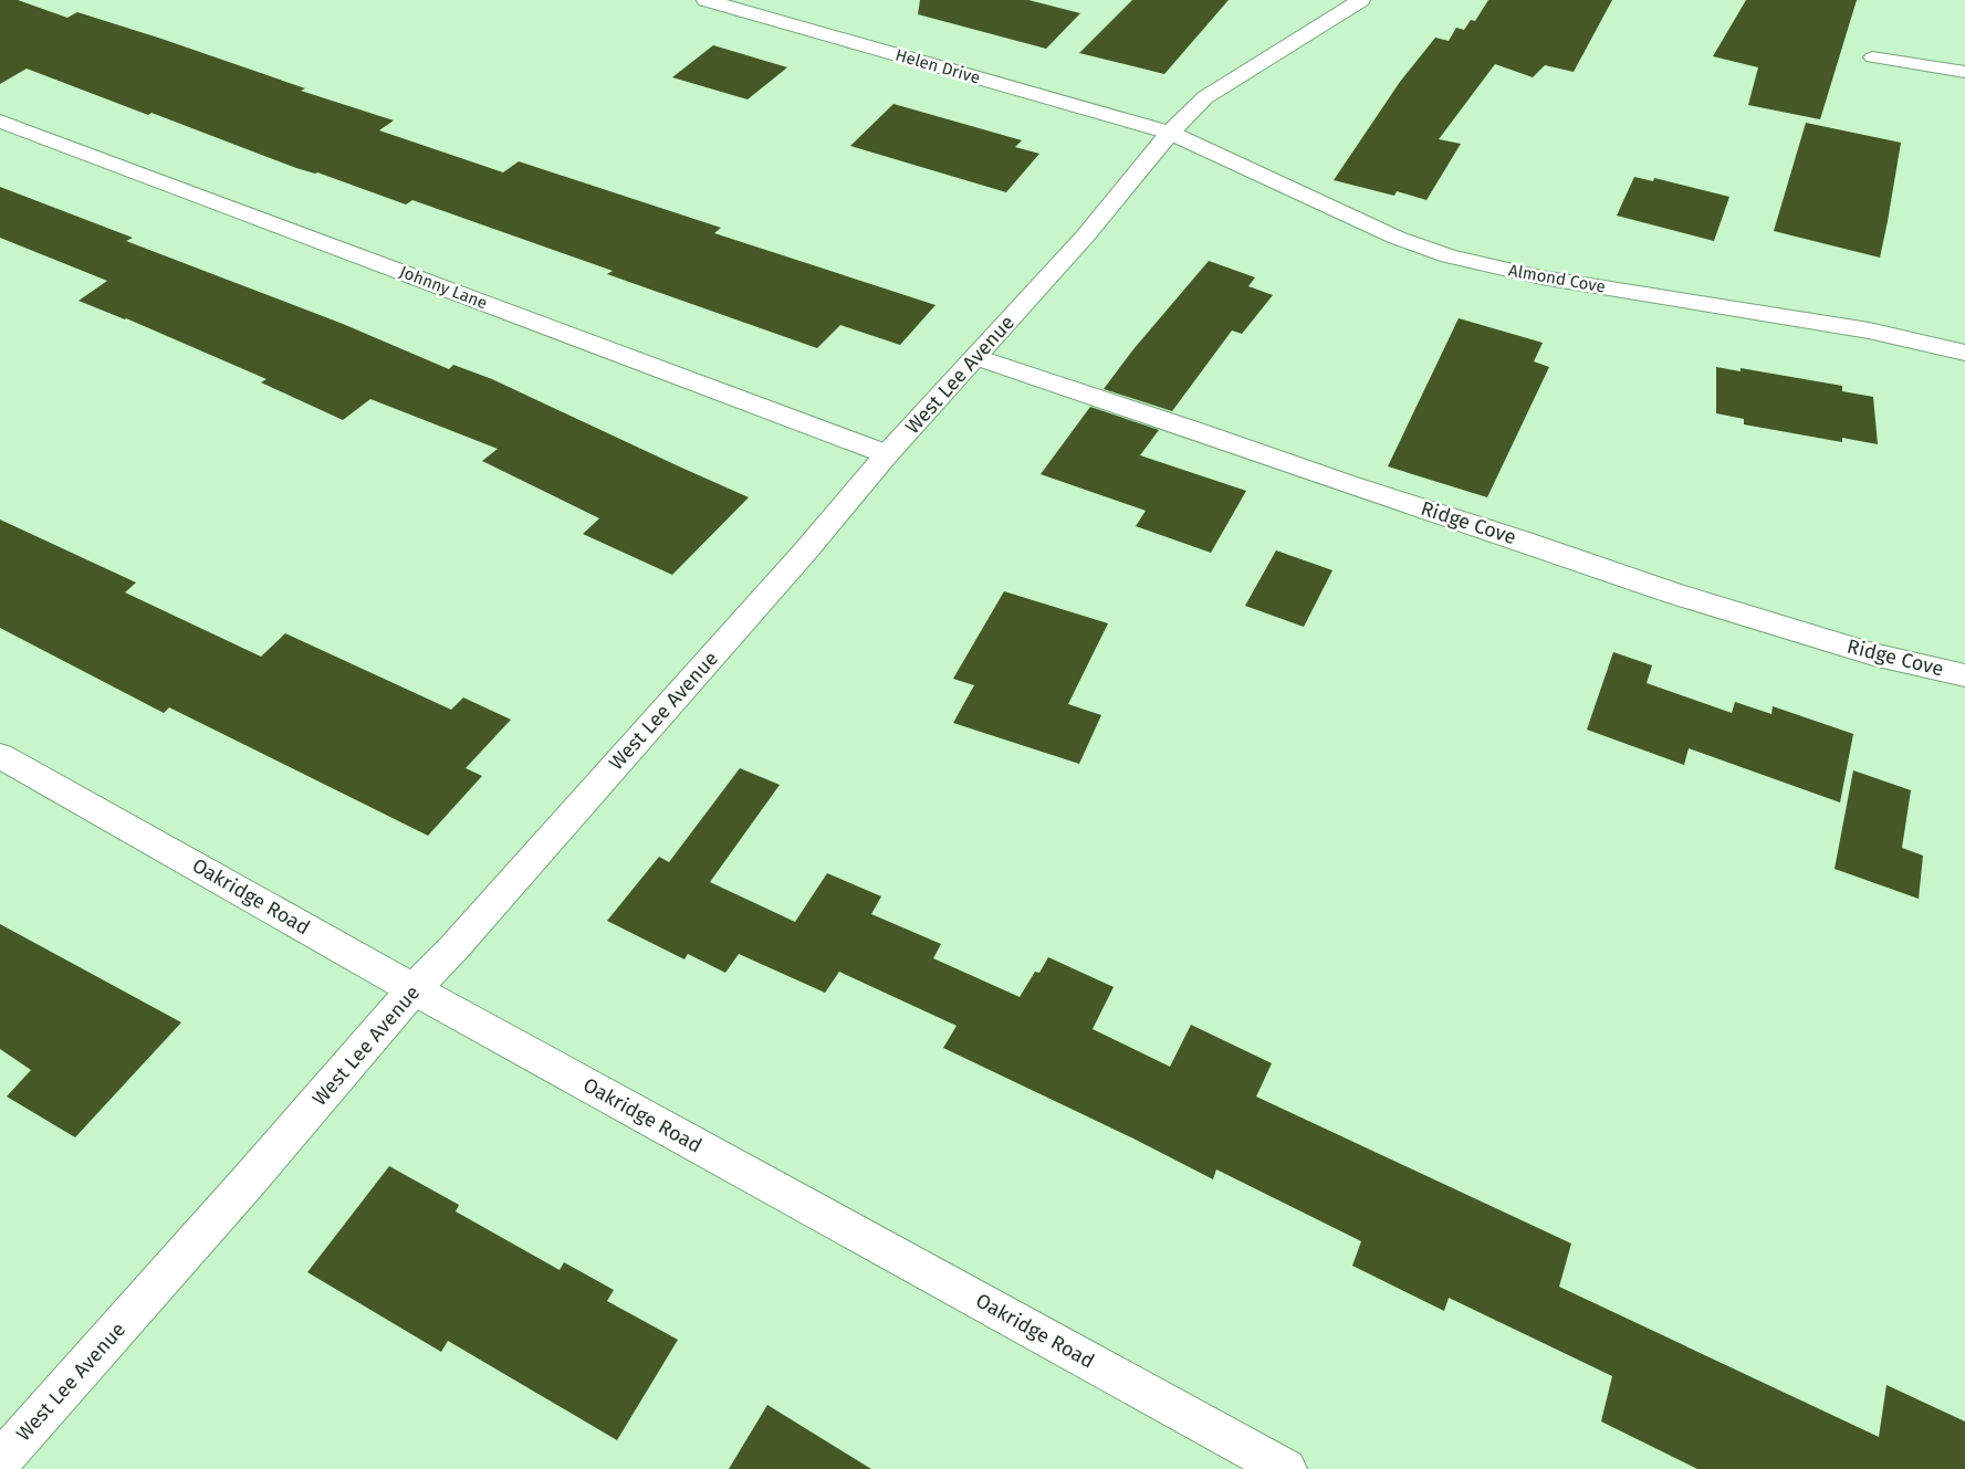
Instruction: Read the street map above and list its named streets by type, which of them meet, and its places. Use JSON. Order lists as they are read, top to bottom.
{
  "streets": {
    "street": [
      "Helen Drive",
      "Almond Cove",
      "Johnny Lane",
      "West Lee Avenue",
      "Ridge Cove",
      "Oakridge Road"
    ]
  },
  "crossings": [
    ["Helen Drive", "Almond Cove"],
    ["Helen Drive", "West Lee Avenue"],
    ["Almond Cove", "West Lee Avenue"],
    ["Johnny Lane", "West Lee Avenue"],
    ["West Lee Avenue", "Ridge Cove"],
    ["West Lee Avenue", "Oakridge Road"]
  ]
}
